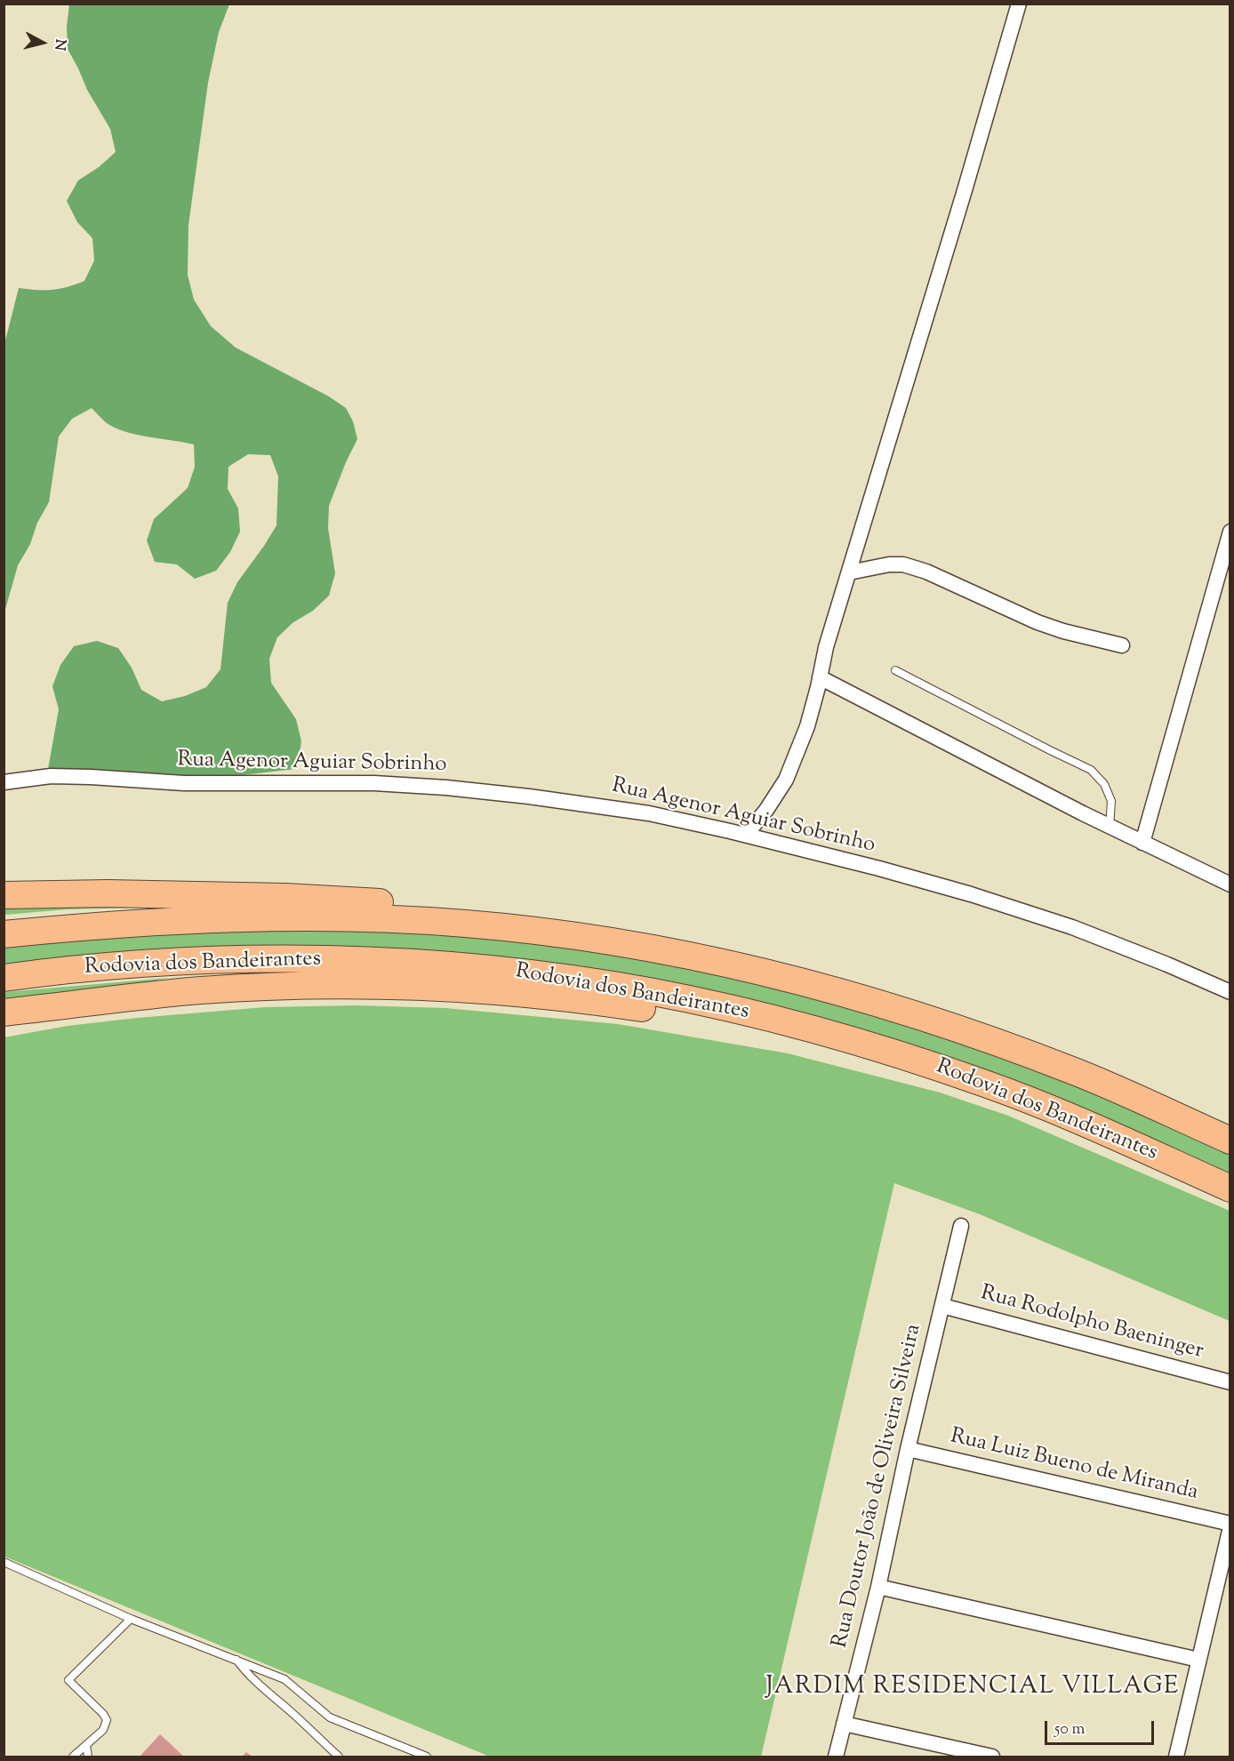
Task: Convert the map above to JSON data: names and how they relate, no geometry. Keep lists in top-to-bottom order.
{
  "streets": {
    "highway": ["Rodovia dos Bandeirantes"],
    "street": [
      "Rua Agenor Aguiar Sobrinho",
      "Rua Rodolpho Baeninger",
      "Rua Luiz Bueno de Miranda",
      "Rua Doutor João de Oliveira Silveira"
    ]
  },
  "crossings": [
    ["Rua Rodolpho Baeninger", "Rua Doutor João de Oliveira Silveira"],
    ["Rua Luiz Bueno de Miranda", "Rua Doutor João de Oliveira Silveira"]
  ],
  "districts": ["JARDIM RESIDENCIAL VILLAGE"],
  "scale_bar": "50 m",
  "north": "right"
}
